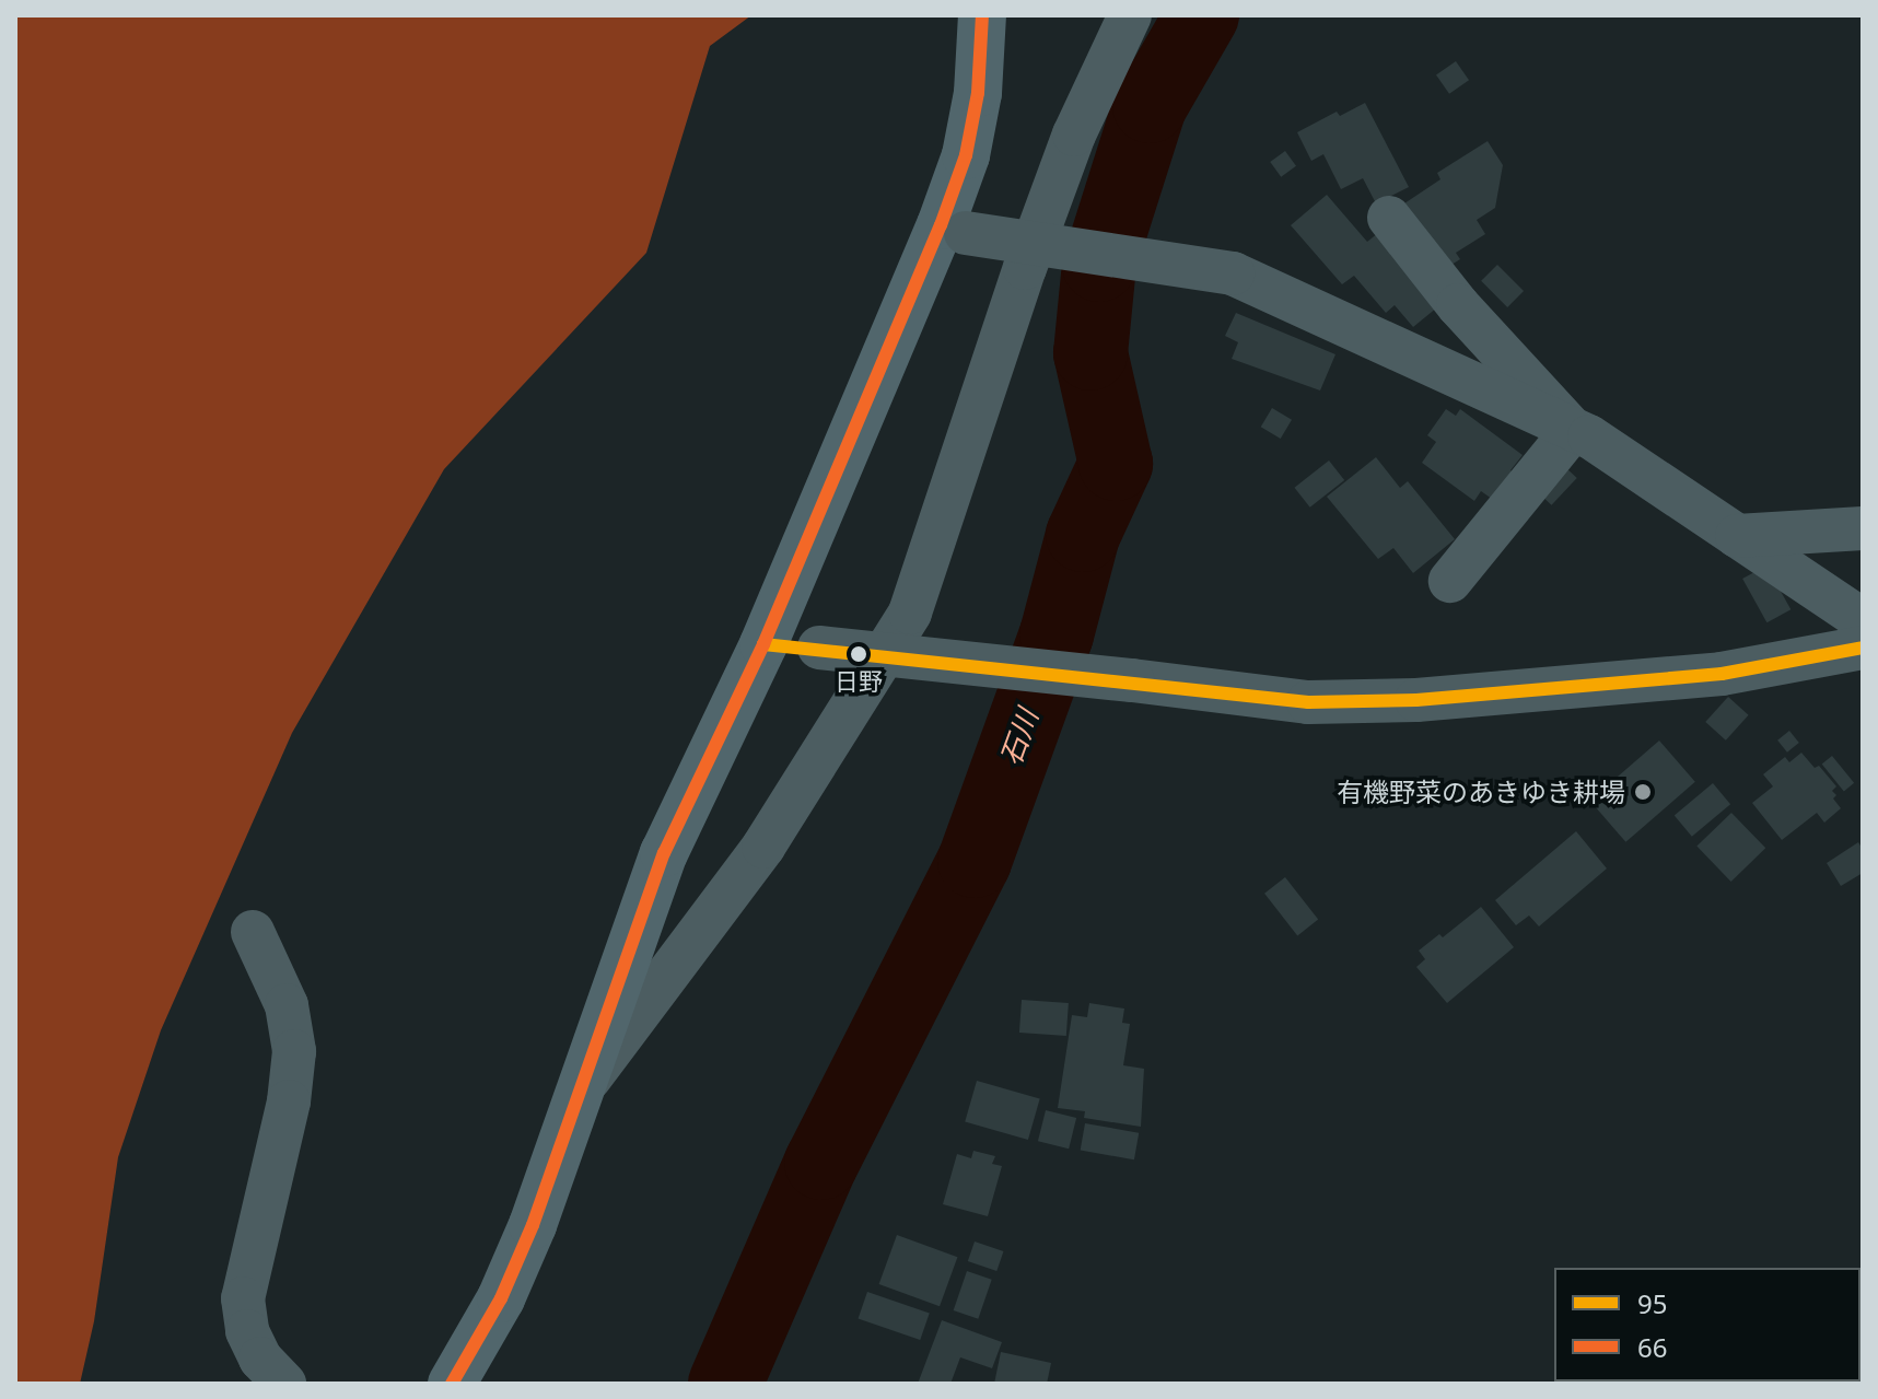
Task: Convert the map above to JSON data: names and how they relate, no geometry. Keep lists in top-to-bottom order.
{
  "water": ["石川"],
  "places": ["日野", "有機野菜のあきゆき耕場"],
  "lines": ["transit line 66", "transit line 95"],
  "legend": ["95", "66"]
}
